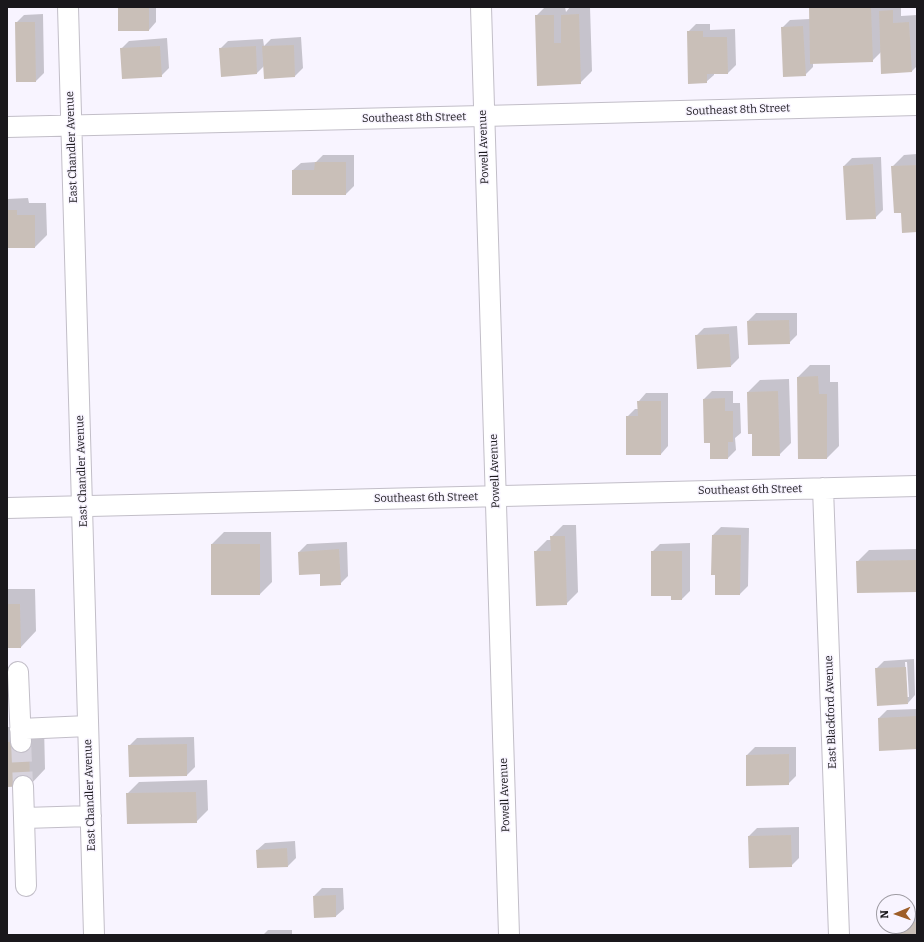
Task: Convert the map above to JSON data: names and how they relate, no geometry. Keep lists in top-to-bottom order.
{
  "streets": {
    "street": [
      "Southeast 8th Street",
      "East Chandler Avenue",
      "Powell Avenue",
      "Southeast 6th Street",
      "East Blackford Avenue"
    ]
  },
  "crossings": [
    ["Southeast 8th Street", "East Chandler Avenue"],
    ["Southeast 8th Street", "Powell Avenue"],
    ["East Chandler Avenue", "Southeast 6th Street"],
    ["Powell Avenue", "Southeast 6th Street"],
    ["Southeast 6th Street", "East Blackford Avenue"]
  ],
  "north": "left"
}
